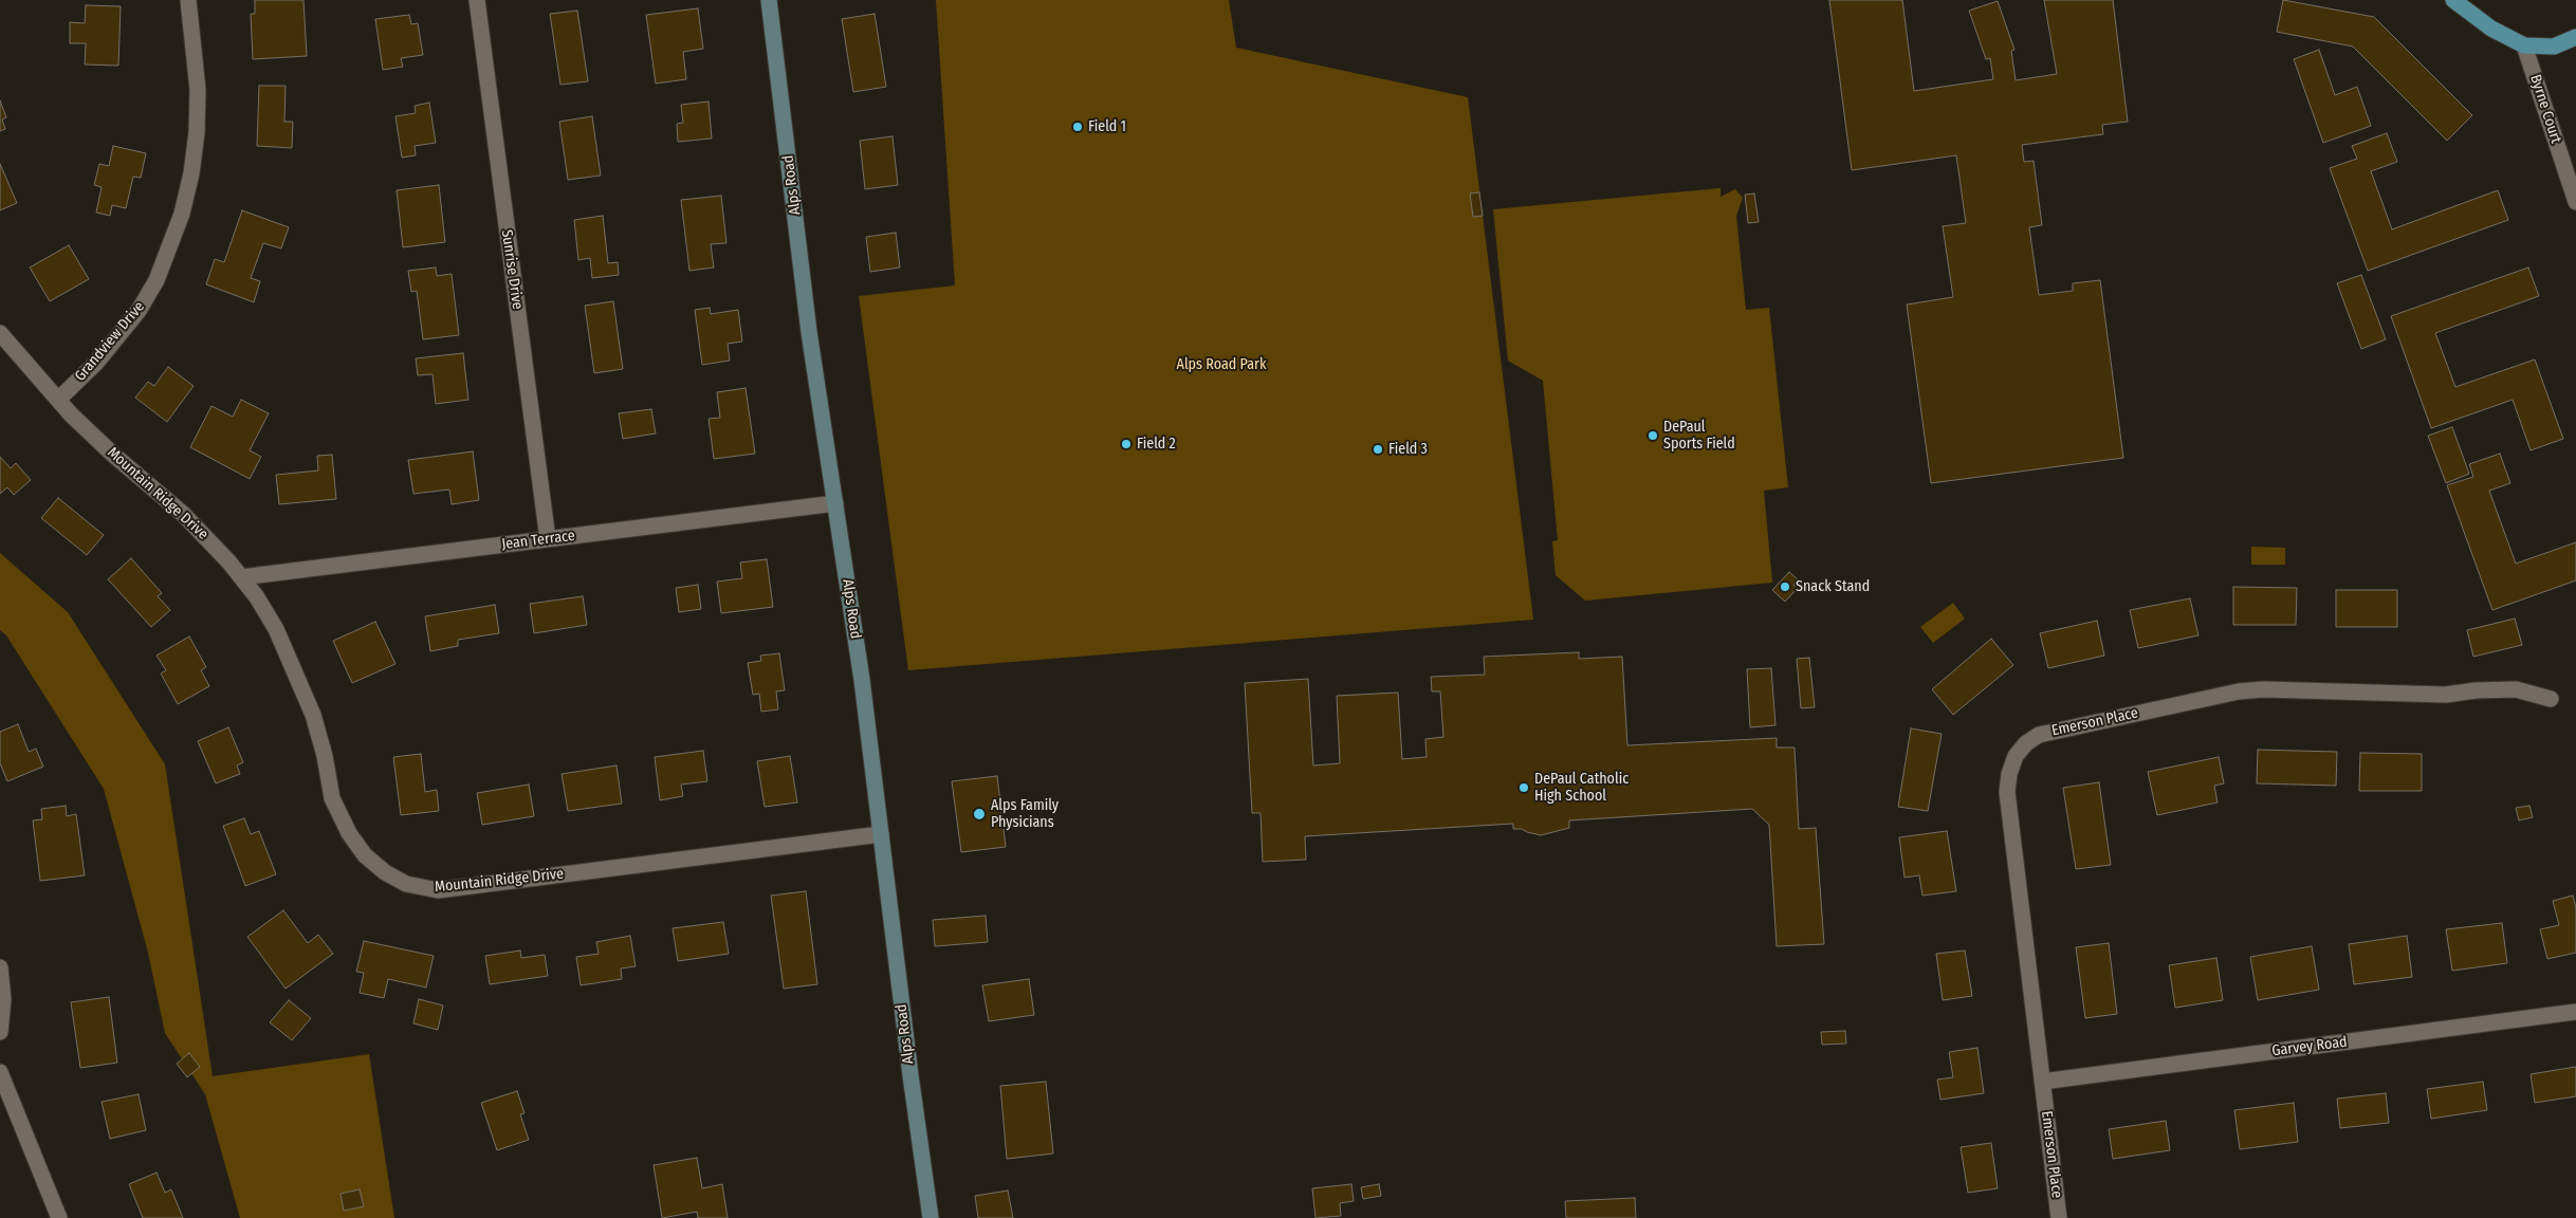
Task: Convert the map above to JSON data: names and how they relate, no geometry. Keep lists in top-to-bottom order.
{
  "streets": {
    "main road": ["Alps Road"],
    "street": [
      "Byrne Court",
      "Sunrise Drive",
      "Grandview Drive",
      "Mountain Ridge Drive",
      "Jean Terrace",
      "Emerson Place",
      "Garvey Road"
    ]
  },
  "crossings": [
    ["Alps Road", "Mountain Ridge Drive"],
    ["Alps Road", "Jean Terrace"],
    ["Sunrise Drive", "Jean Terrace"],
    ["Grandview Drive", "Mountain Ridge Drive"],
    ["Mountain Ridge Drive", "Jean Terrace"],
    ["Emerson Place", "Garvey Road"]
  ],
  "parks": ["Alps Road Park"],
  "places": [
    "Field 1",
    "DePaul Sports Field",
    "Field 2",
    "Field 3",
    "Snack Stand",
    "DePaul Catholic High School",
    "Alps Family Physicians"
  ]
}
